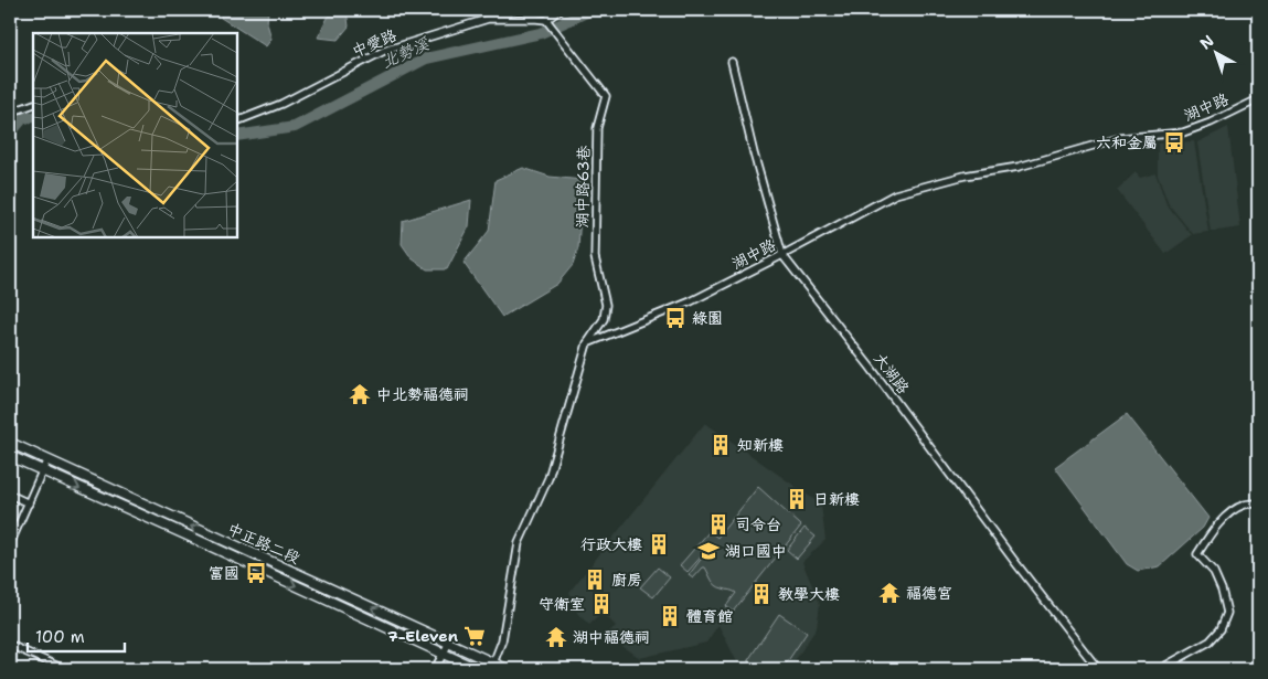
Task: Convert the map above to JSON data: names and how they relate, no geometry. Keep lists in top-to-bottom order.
{
  "streets": {
    "main road": ["中正路二段"],
    "street": [
      "中愛路",
      "湖中路",
      "湖中路63巷",
      "大湖路"
    ]
  },
  "crossings": [
    ["中愛路", "湖中路63巷"],
    ["湖中路", "湖中路63巷"],
    ["湖中路", "大湖路"]
  ],
  "water": ["北勢溪"],
  "places": {
    "bus stop": ["六和金屬", "綠園", "富國"],
    "temple": ["中北勢福德祠", "福德宫", "湖中福德祠"],
    "building": [
      "知新樓",
      "日新樓",
      "司令台",
      "行政大樓",
      "廚房",
      "教學大樓",
      "守衛室",
      "體育館"
    ],
    "school or university": ["湖口國中"],
    "supermarket": ["7-Eleven"]
  },
  "scale_bar": "100 m",
  "north": "top left"
}
